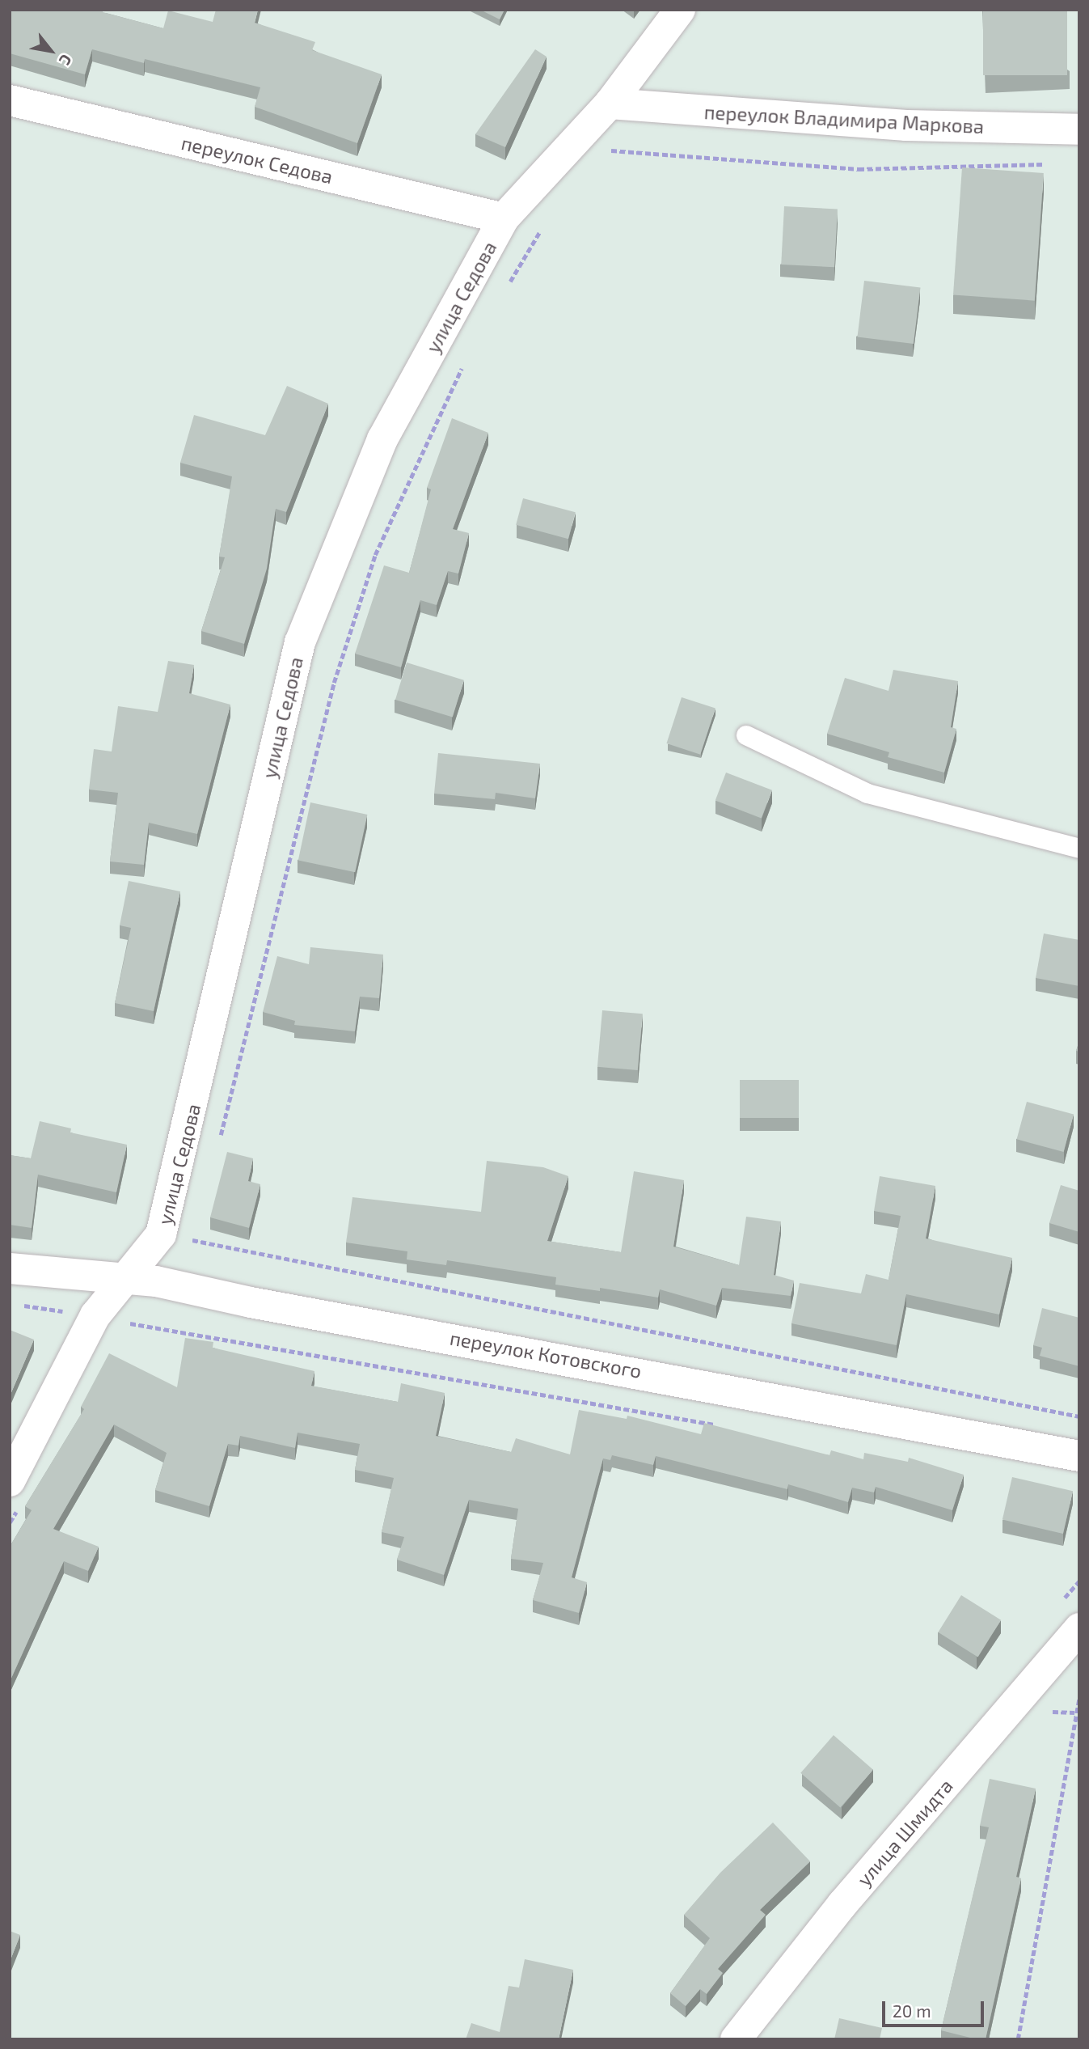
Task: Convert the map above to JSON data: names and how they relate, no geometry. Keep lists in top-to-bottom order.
{
  "streets": {
    "street": [
      "переулок Владимира Маркова",
      "переулок Седова",
      "улица Седова",
      "переулок Котовского",
      "улица Шмидта"
    ]
  },
  "crossings": [
    ["переулок Владимира Маркова", "улица Седова"],
    ["переулок Седова", "улица Седова"],
    ["улица Седова", "переулок Котовского"]
  ],
  "scale_bar": "20 m",
  "north": "bottom right"
}
